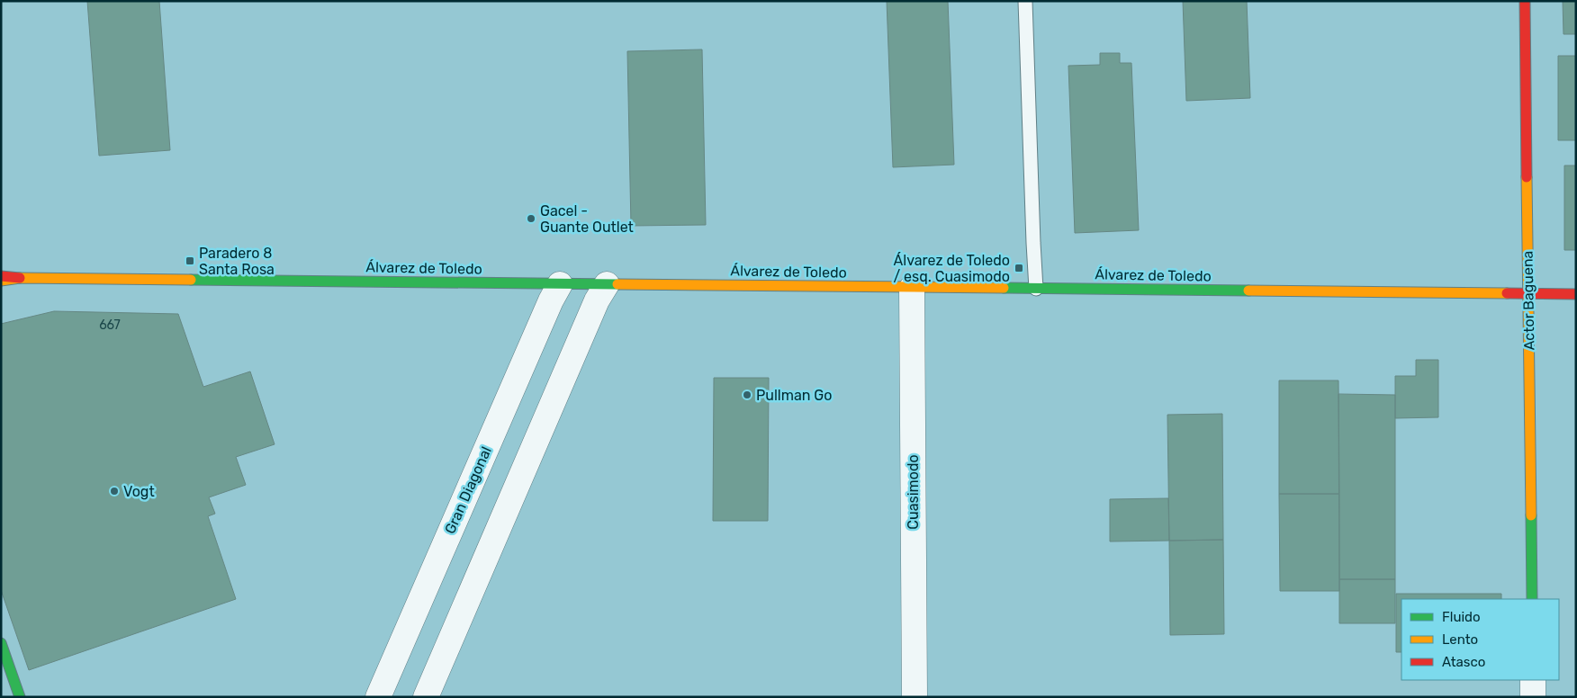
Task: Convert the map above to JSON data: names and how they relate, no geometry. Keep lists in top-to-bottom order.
{
  "streets": {
    "street": [
      "Álvarez de Toledo",
      "Actor Baguena",
      "Gran Diagonal",
      "Cuasimodo"
    ]
  },
  "crossings": [
    ["Álvarez de Toledo", "Actor Baguena"],
    ["Álvarez de Toledo", "Gran Diagonal"],
    ["Álvarez de Toledo", "Cuasimodo"]
  ],
  "places": {
    "other": ["Gacel - Guante Outlet", "Pullman Go", "Vogt"],
    "transit": ["Paradero 8 Santa Rosa", "Álvarez de Toledo / esq. Cuasimodo"]
  },
  "house_numbers": ["667"],
  "legend": ["Fluido", "Lento", "Atasco"]
}
